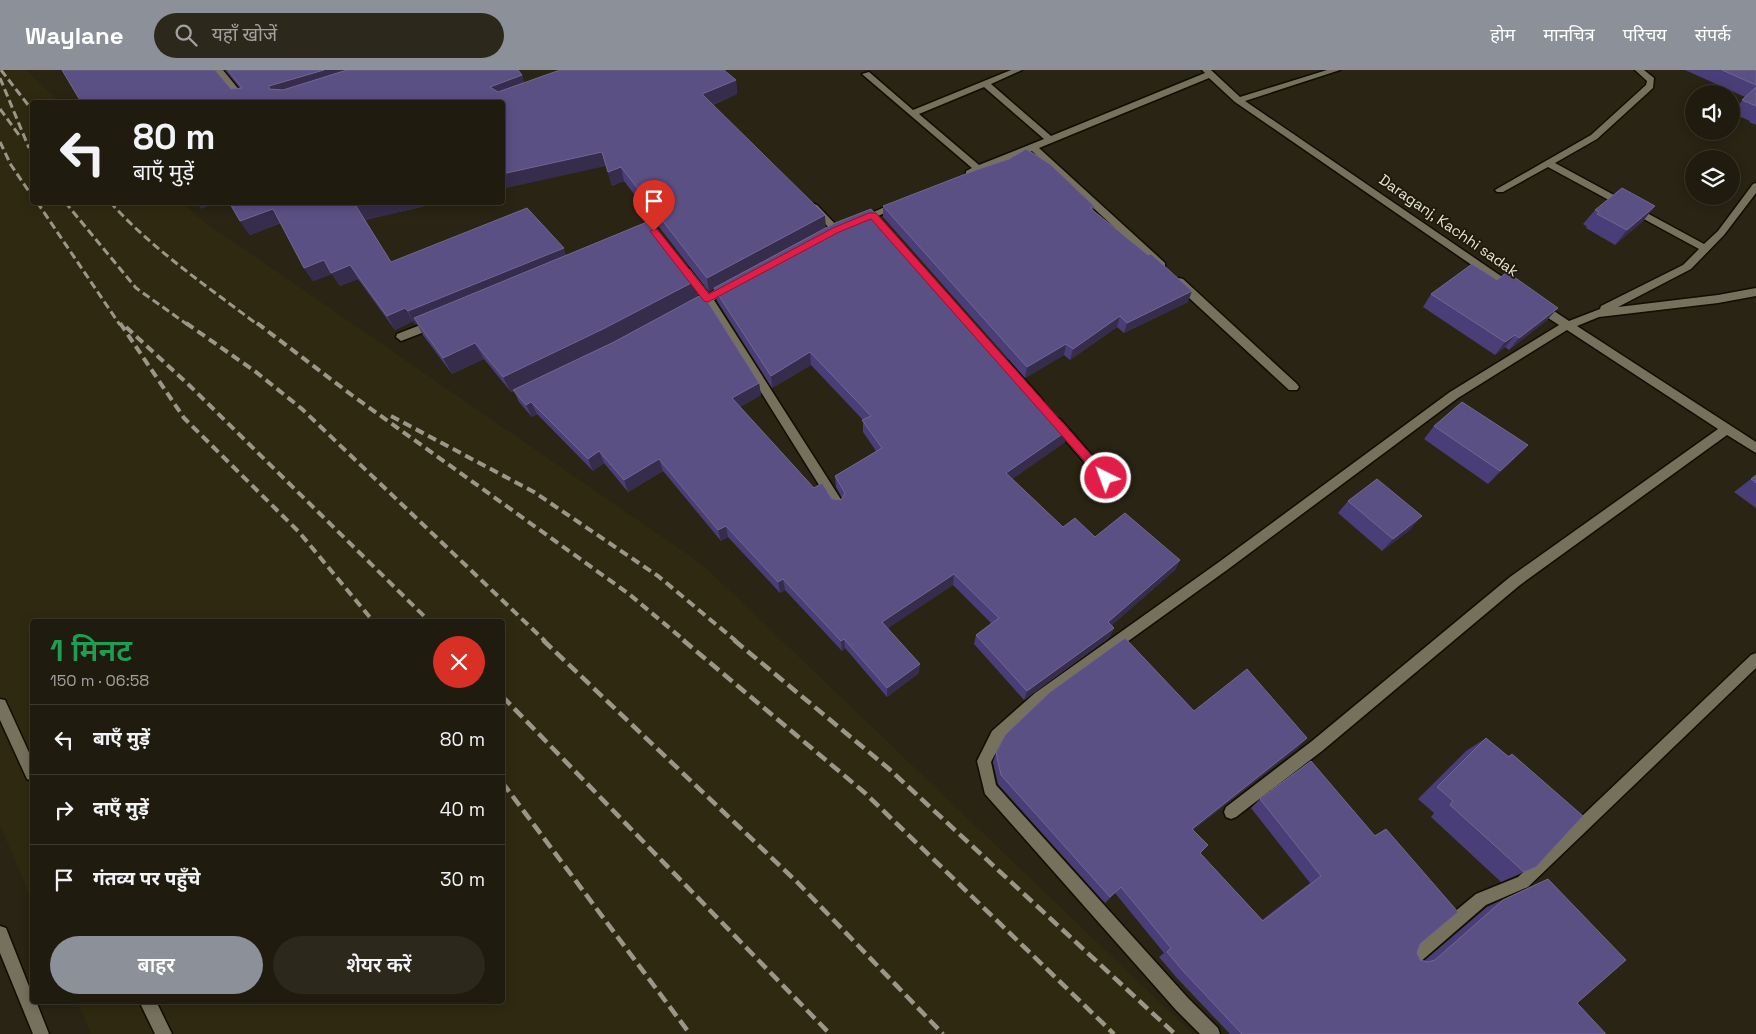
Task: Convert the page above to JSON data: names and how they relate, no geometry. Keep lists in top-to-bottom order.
{
  "streets": {
    "street": ["Daraganj, Kachhi sadak"]
  },
  "page": {
    "header": "Waylane",
    "search": "यहाँ खोजें",
    "nav": [
      "होम",
      "मानचित्र",
      "परिचय",
      "संपर्क"
    ],
    "turn": ["80 m", "बाएँ मुड़ें"],
    "heading": ["1 मिनट", "150 m · 06:58"],
    "list": [
      {
        "name": "बाएँ मुड़ें",
        "value": "80 m"
      },
      {
        "name": "दाएँ मुड़ें",
        "value": "40 m"
      },
      {
        "name": "गंतव्य पर पहुँचे",
        "value": "30 m"
      }
    ],
    "buttons": ["बाहर", "शेयर करें"]
  }
}
